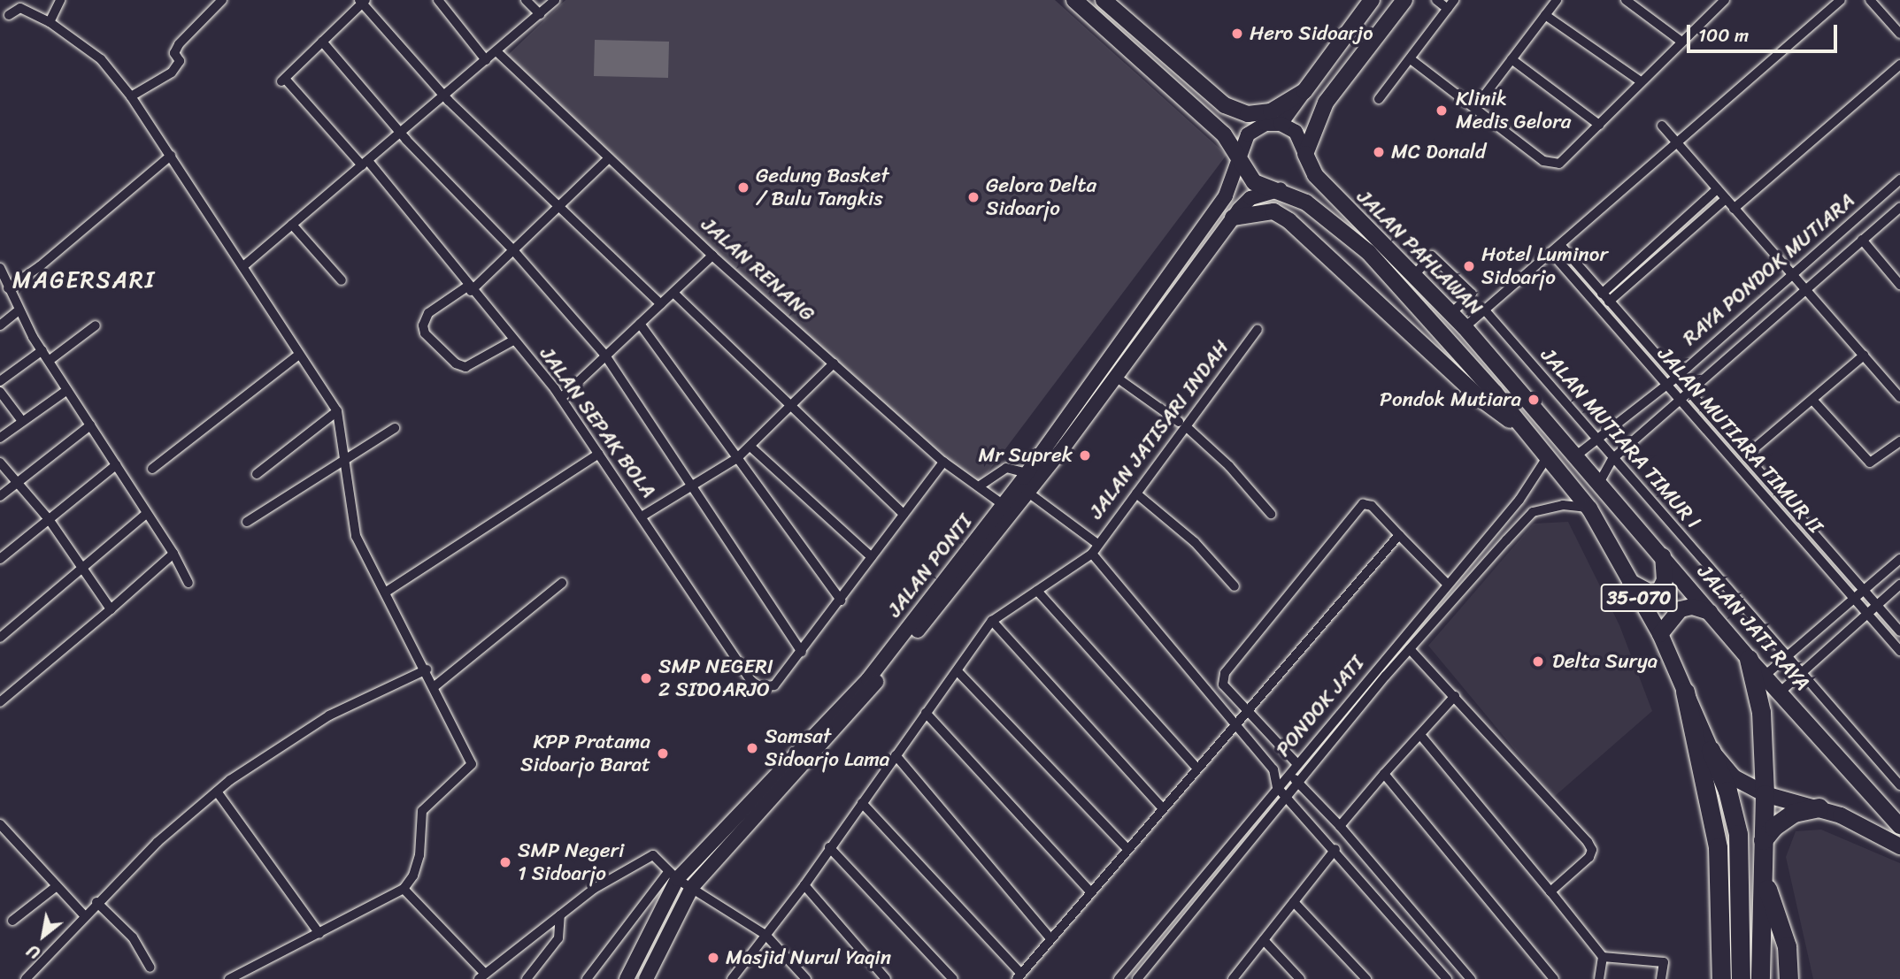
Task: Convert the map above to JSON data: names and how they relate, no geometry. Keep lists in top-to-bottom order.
{
  "streets": {
    "main road": [
      "JALAN PAHLAWAN",
      "JALAN PONTI",
      "35-070",
      "JALAN JATI RAYA"
    ],
    "street": [
      "JALAN RENANG",
      "RAYA PONDOK MUTIARA",
      "JALAN SEPAK BOLA",
      "JALAN JATISARI INDAH",
      "JALAN MUTIARA TIMUR I",
      "JALAN MUTIARA TIMUR II",
      "PONDOK JATI"
    ]
  },
  "crossings": [
    ["JALAN PAHLAWAN", "RAYA PONDOK MUTIARA"],
    ["JALAN PAHLAWAN", "JALAN PONTI"],
    ["JALAN PAHLAWAN", "35-070"],
    ["JALAN PAHLAWAN", "JALAN JATI RAYA"],
    ["JALAN PAHLAWAN", "PONDOK JATI"],
    ["JALAN RENANG", "JALAN PONTI"],
    ["RAYA PONDOK MUTIARA", "JALAN MUTIARA TIMUR I"],
    ["RAYA PONDOK MUTIARA", "JALAN MUTIARA TIMUR II"],
    ["RAYA PONDOK MUTIARA", "JALAN JATI RAYA"],
    ["35-070", "PONDOK JATI"]
  ],
  "districts": ["MAGERSARI"],
  "places": [
    "Hero Sidoarjo",
    "Klinik Medis Gelora",
    "MC Donald",
    "Gedung Basket / Bulu Tangkis",
    "Gelora Delta Sidoarjo",
    "Hotel Luminor Sidoarjo",
    "Pondok Mutiara",
    "Mr Suprek",
    "Delta Surya",
    "SMP NEGERI 2 SIDOARJO",
    "Samsat Sidoarjo Lama",
    "KPP Pratama Sidoarjo Barat",
    "SMP Negeri 1 Sidoarjo",
    "Masjid Nurul Yaqin"
  ],
  "scale_bar": "100 m",
  "north": "bottom left"
}
